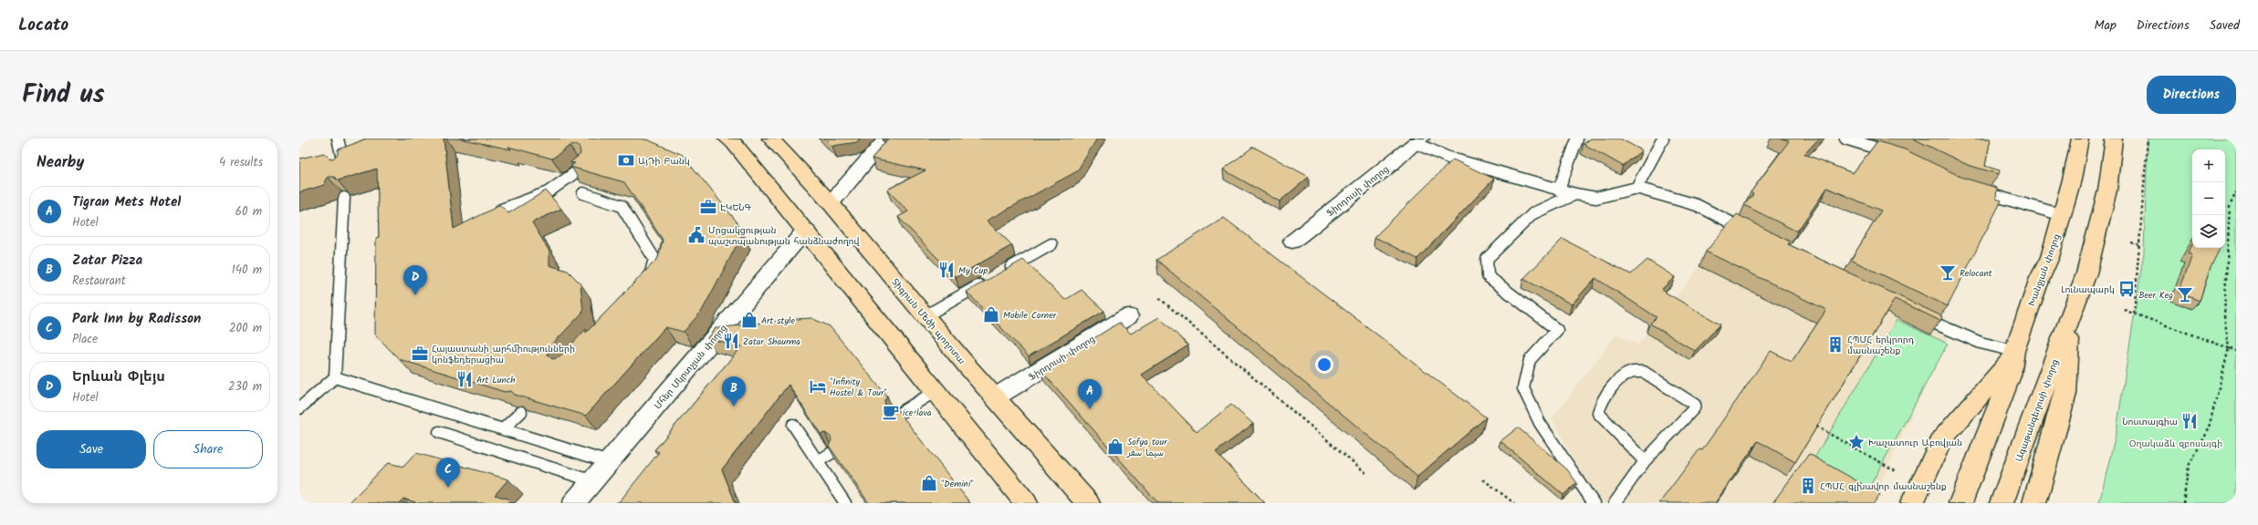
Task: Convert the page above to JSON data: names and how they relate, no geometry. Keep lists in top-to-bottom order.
{
  "streets": {
    "main road": ["Խանջյան փողոց", "Տիգրան Մեծի պողոտա", "Ագաթանգեղոսի փողոց"],
    "street": ["Ֆիրդուսի փողոց", "Մհեր Մկրտչյան փողոց"]
  },
  "crossings": [
    ["Ֆիրդուսի փողոց", "Տիգրան Մեծի պողոտա"]
  ],
  "parks": ["Օղակաձև զբոսայգի"],
  "places": {
    "bank": ["ԱյԴի Բանկ"],
    "office": ["ԷԿԵՆԳ", "Հայաստանի արհմիությունների կոնֆեդերացիա"],
    "public building": ["Մրցակցության պաշտպանության հանձնաժողով"],
    "restaurant": [
      "My Cup",
      "Zatar Shaurma",
      "Art Lunch",
      "Նոստալգիա"
    ],
    "bar": ["Relocant", "Beer Keg"],
    "bus stop": ["Լունապարկ"],
    "shop": [
      "Mobile Corner",
      "Art style",
      "Sofya tour سیما سفر",
      "\"Demini\""
    ],
    "building": ["ՀՊՄՀ երկրորդ մասնաշենք", "ՀՊՄՀ գլխավոր մասնաշենք"],
    "hotel": ["\"Infinity Hostel & Tour\""],
    "cafe": ["ice lava"],
    "place": ["Խաչատուր Աբովյան"]
  },
  "page": {
    "header": "Locato",
    "nav": ["Map", "Directions", "Saved"],
    "title": "Find us",
    "buttons": [
      "Directions",
      ["Save", "Share"]
    ],
    "heading": ["Nearby", "4 results"],
    "map_buttons": ["+", "−"],
    "list": [
      {
        "mark": "A",
        "name": "Tigran Mets Hotel",
        "note": "Hotel",
        "value": "60 m"
      },
      {
        "mark": "B",
        "name": "Zatar Pizza",
        "note": "Restaurant",
        "value": "140 m"
      },
      {
        "mark": "C",
        "name": "Park Inn by Radisson",
        "note": "Place",
        "value": "200 m"
      },
      {
        "mark": "D",
        "name": "Երևան Փլեյս",
        "note": "Hotel",
        "value": "230 m"
      }
    ],
    "pins": [
      "D",
      "B",
      "A",
      "C"
    ]
  }
}
